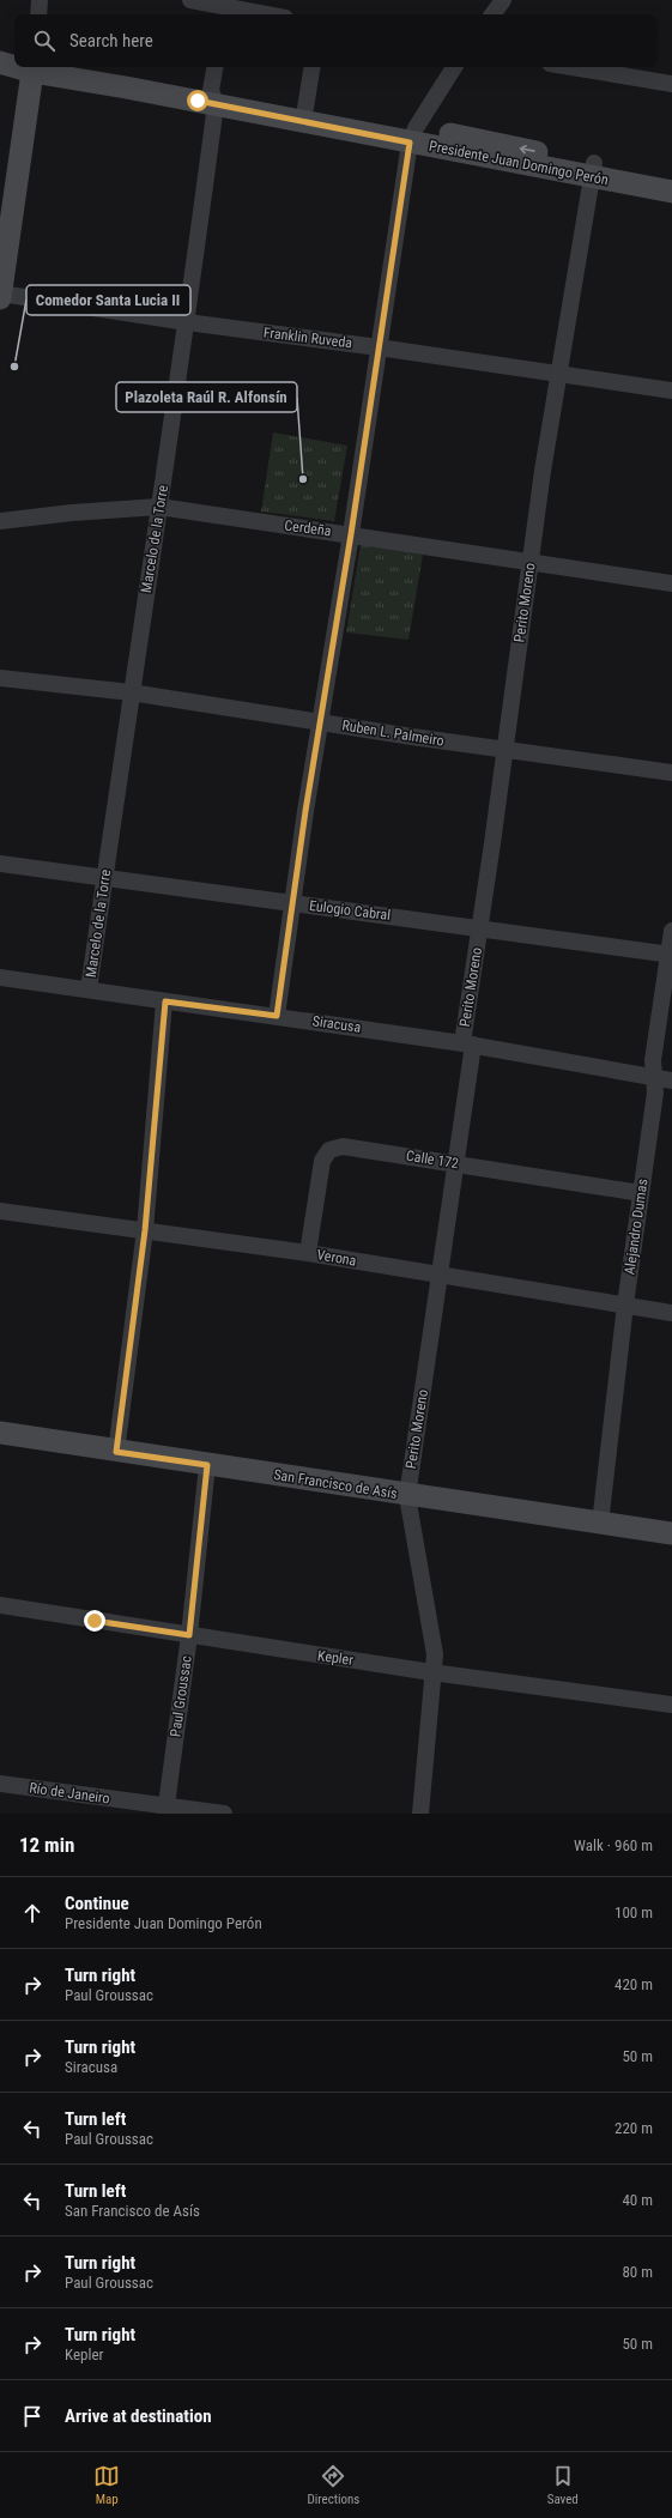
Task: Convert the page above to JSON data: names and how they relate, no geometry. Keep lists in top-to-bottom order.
{
  "streets": {
    "main road": ["Presidente Juan Domingo Perón", "San Francisco de Asís"],
    "street": [
      "Franklin Ruveda",
      "Cerdeña",
      "Marcelo de la Torre",
      "Perito Moreno",
      "Ruben L. Palmeiro",
      "Eulogio Cabral",
      "Siracusa",
      "Calle 172",
      "Alejandro Dumas",
      "Verona",
      "Kepler",
      "Paul Groussac",
      "Río de Janeiro"
    ]
  },
  "crossings": [
    ["Presidente Juan Domingo Perón", "Marcelo de la Torre"],
    ["Presidente Juan Domingo Perón", "Perito Moreno"],
    ["Franklin Ruveda", "Marcelo de la Torre"],
    ["Franklin Ruveda", "Perito Moreno"],
    ["Cerdeña", "Marcelo de la Torre"],
    ["Cerdeña", "Perito Moreno"],
    ["Marcelo de la Torre", "Ruben L. Palmeiro"],
    ["Marcelo de la Torre", "Eulogio Cabral"],
    ["Marcelo de la Torre", "Siracusa"],
    ["Perito Moreno", "Ruben L. Palmeiro"],
    ["Perito Moreno", "Eulogio Cabral"],
    ["Perito Moreno", "Siracusa"],
    ["Perito Moreno", "Calle 172"],
    ["Perito Moreno", "Verona"],
    ["Perito Moreno", "San Francisco de Asís"],
    ["Perito Moreno", "Kepler"],
    ["Eulogio Cabral", "Alejandro Dumas"],
    ["Siracusa", "Alejandro Dumas"],
    ["Calle 172", "Alejandro Dumas"],
    ["Calle 172", "Verona"],
    ["Alejandro Dumas", "Verona"],
    ["Alejandro Dumas", "San Francisco de Asís"],
    ["San Francisco de Asís", "Paul Groussac"],
    ["Kepler", "Paul Groussac"],
    ["Paul Groussac", "Río de Janeiro"]
  ],
  "places": ["Comedor Santa Lucia II", "Plazoleta Raúl R. Alfonsín"],
  "page": {
    "search": "Search here",
    "heading": ["12 min", "Walk · 960 m"],
    "list": [
      ["Continue", "Presidente Juan Domingo Perón", "100 m"],
      ["Turn right", "Paul Groussac", "420 m"],
      ["Turn right", "Siracusa", "50 m"],
      ["Turn left", "Paul Groussac", "220 m"],
      ["Turn left", "San Francisco de Asís", "40 m"],
      ["Turn right", "Paul Groussac", "80 m"],
      ["Turn right", "Kepler", "50 m"],
      "Arrive at destination"
    ],
    "nav": ["Map", "Directions", "Saved"]
  }
}
